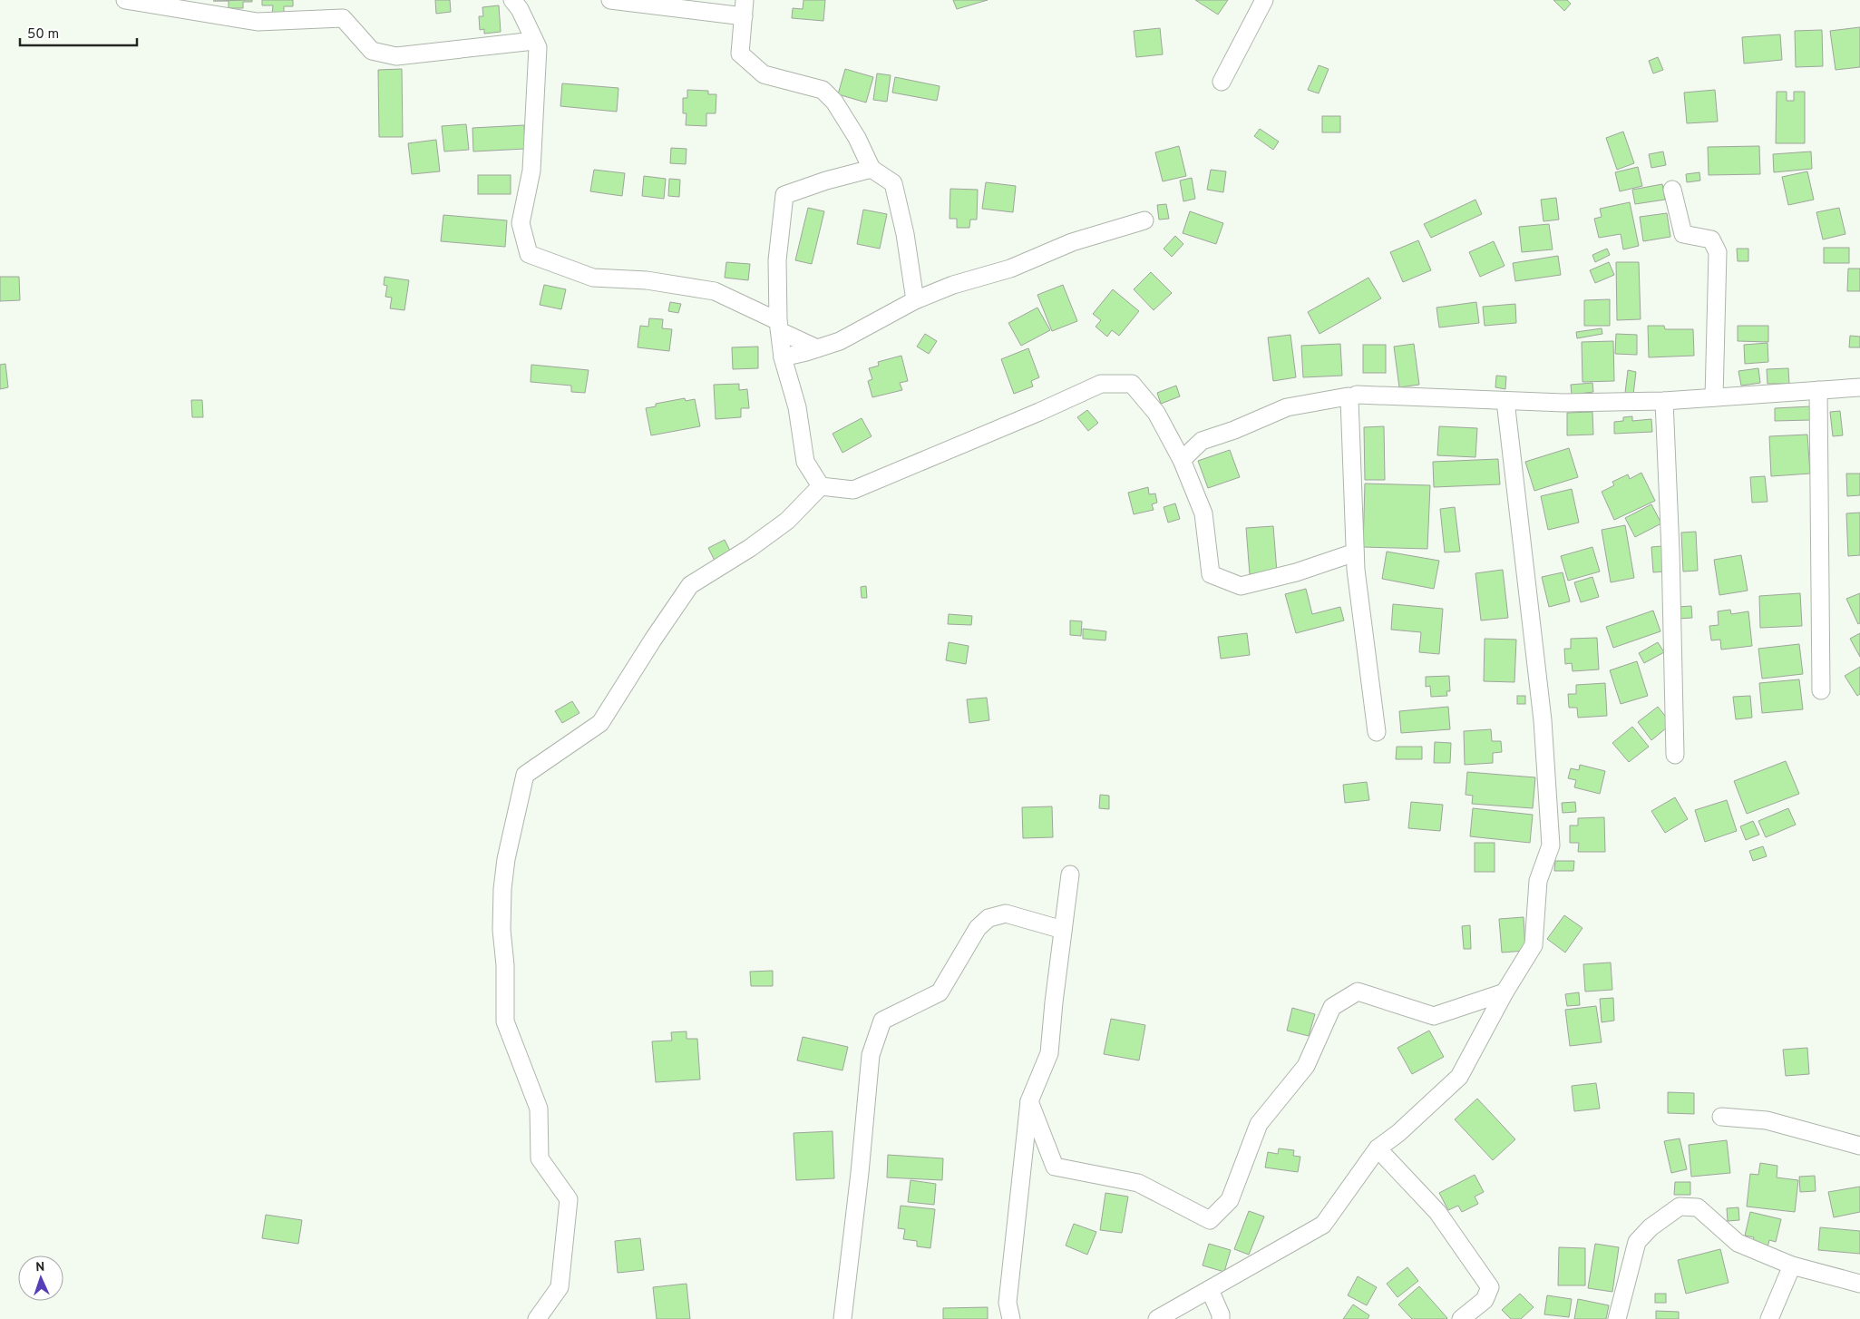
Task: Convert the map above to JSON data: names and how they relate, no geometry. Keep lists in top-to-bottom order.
{
  "scale_bar": "50 m",
  "north": "top"
}
